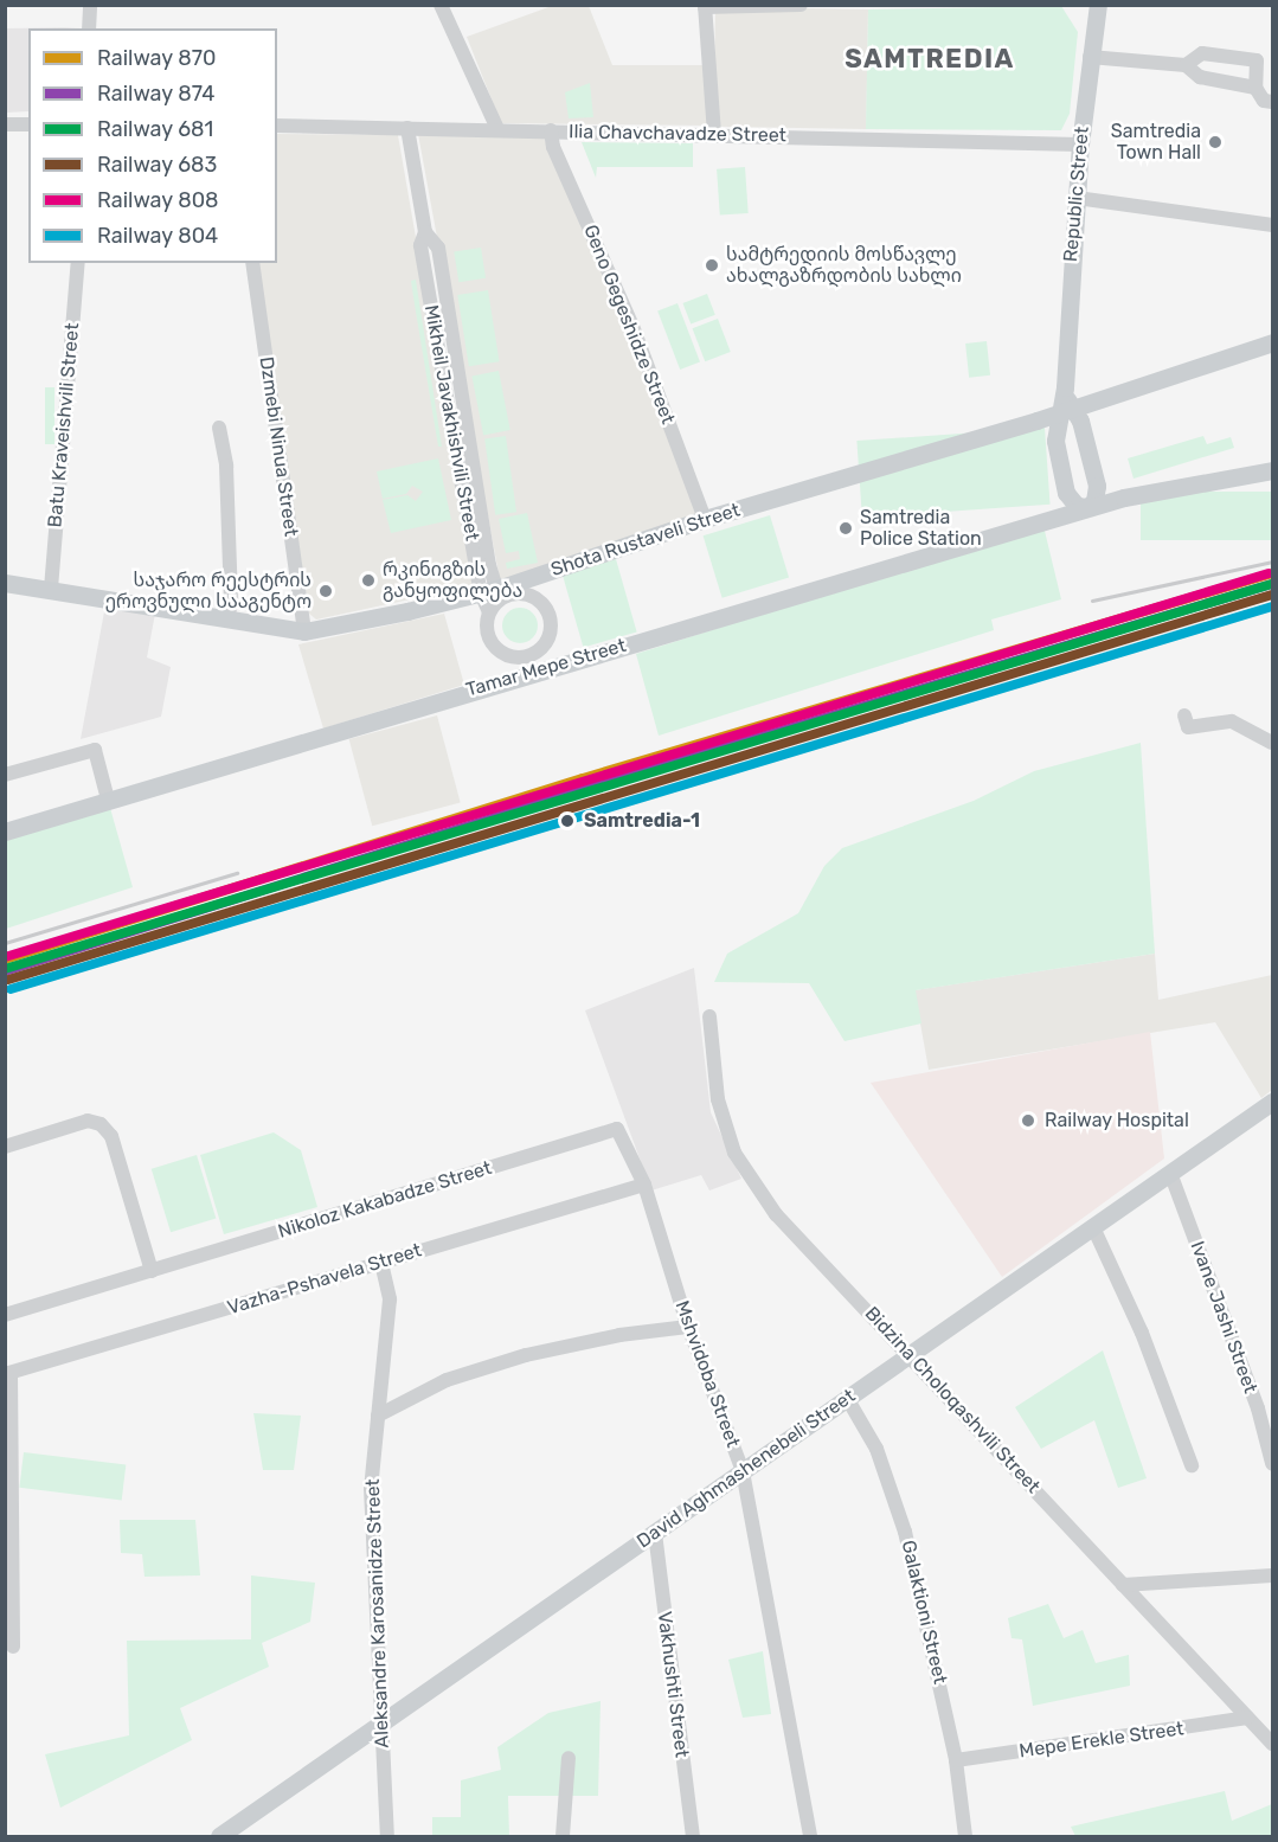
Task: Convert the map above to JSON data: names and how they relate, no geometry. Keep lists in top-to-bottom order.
{
  "streets": {
    "main road": [
      "Republic Street",
      "Shota Rustaveli Street",
      "Tamar Mepe Street",
      "David Aghmashenebeli Street"
    ],
    "street": [
      "Ilia Chavchavadze Street",
      "Geno Gegeshidze Street",
      "Mikheil Javakhishvili Street",
      "Batu Kraveishvili Street",
      "Dzmebi Ninua Street",
      "Nikoloz Kakabadze Street",
      "Vazha-Pshavela Street",
      "Ivane Jashi Street",
      "Mshvidoba Street",
      "Bidzina Choloqashvili Street",
      "Galaktioni Street",
      "Aleksandre Karosanidze Street",
      "Vakhushti Street",
      "Mepe Erekle Street"
    ]
  },
  "crossings": [
    ["Ilia Chavchavadze Street", "Republic Street"],
    ["Ilia Chavchavadze Street", "Geno Gegeshidze Street"],
    ["Ilia Chavchavadze Street", "Mikheil Javakhishvili Street"],
    ["Republic Street", "Shota Rustaveli Street"],
    ["Republic Street", "Tamar Mepe Street"],
    ["Geno Gegeshidze Street", "Shota Rustaveli Street"],
    ["Mikheil Javakhishvili Street", "Shota Rustaveli Street"],
    ["Batu Kraveishvili Street", "Shota Rustaveli Street"],
    ["Dzmebi Ninua Street", "Shota Rustaveli Street"],
    ["Nikoloz Kakabadze Street", "Mshvidoba Street"],
    ["Vazha-Pshavela Street", "Mshvidoba Street"],
    ["Vazha-Pshavela Street", "Aleksandre Karosanidze Street"],
    ["Ivane Jashi Street", "David Aghmashenebeli Street"],
    ["Mshvidoba Street", "David Aghmashenebeli Street"],
    ["Bidzina Choloqashvili Street", "David Aghmashenebeli Street"],
    ["Bidzina Choloqashvili Street", "Mepe Erekle Street"],
    ["David Aghmashenebeli Street", "Galaktioni Street"],
    ["David Aghmashenebeli Street", "Aleksandre Karosanidze Street"],
    ["David Aghmashenebeli Street", "Vakhushti Street"],
    ["Galaktioni Street", "Mepe Erekle Street"]
  ],
  "districts": ["SAMTREDIA"],
  "places": [
    "Samtredia Town Hall",
    "სამტრედიის მოსწავლე ახალგაზრდობის სახლი",
    "Samtredia Police Station",
    "რკინიგზის განყოფილება",
    "საჯარო რეესტრის ეროვნული სააგენტო",
    "Samtredia-1",
    "Railway Hospital"
  ],
  "lines": [
    "rail line 870",
    "rail line 808",
    "rail line 874",
    "rail line 681",
    "rail line 683",
    "rail line 804"
  ],
  "legend": [
    "Railway 870",
    "Railway 874",
    "Railway 681",
    "Railway 683",
    "Railway 808",
    "Railway 804"
  ]
}
